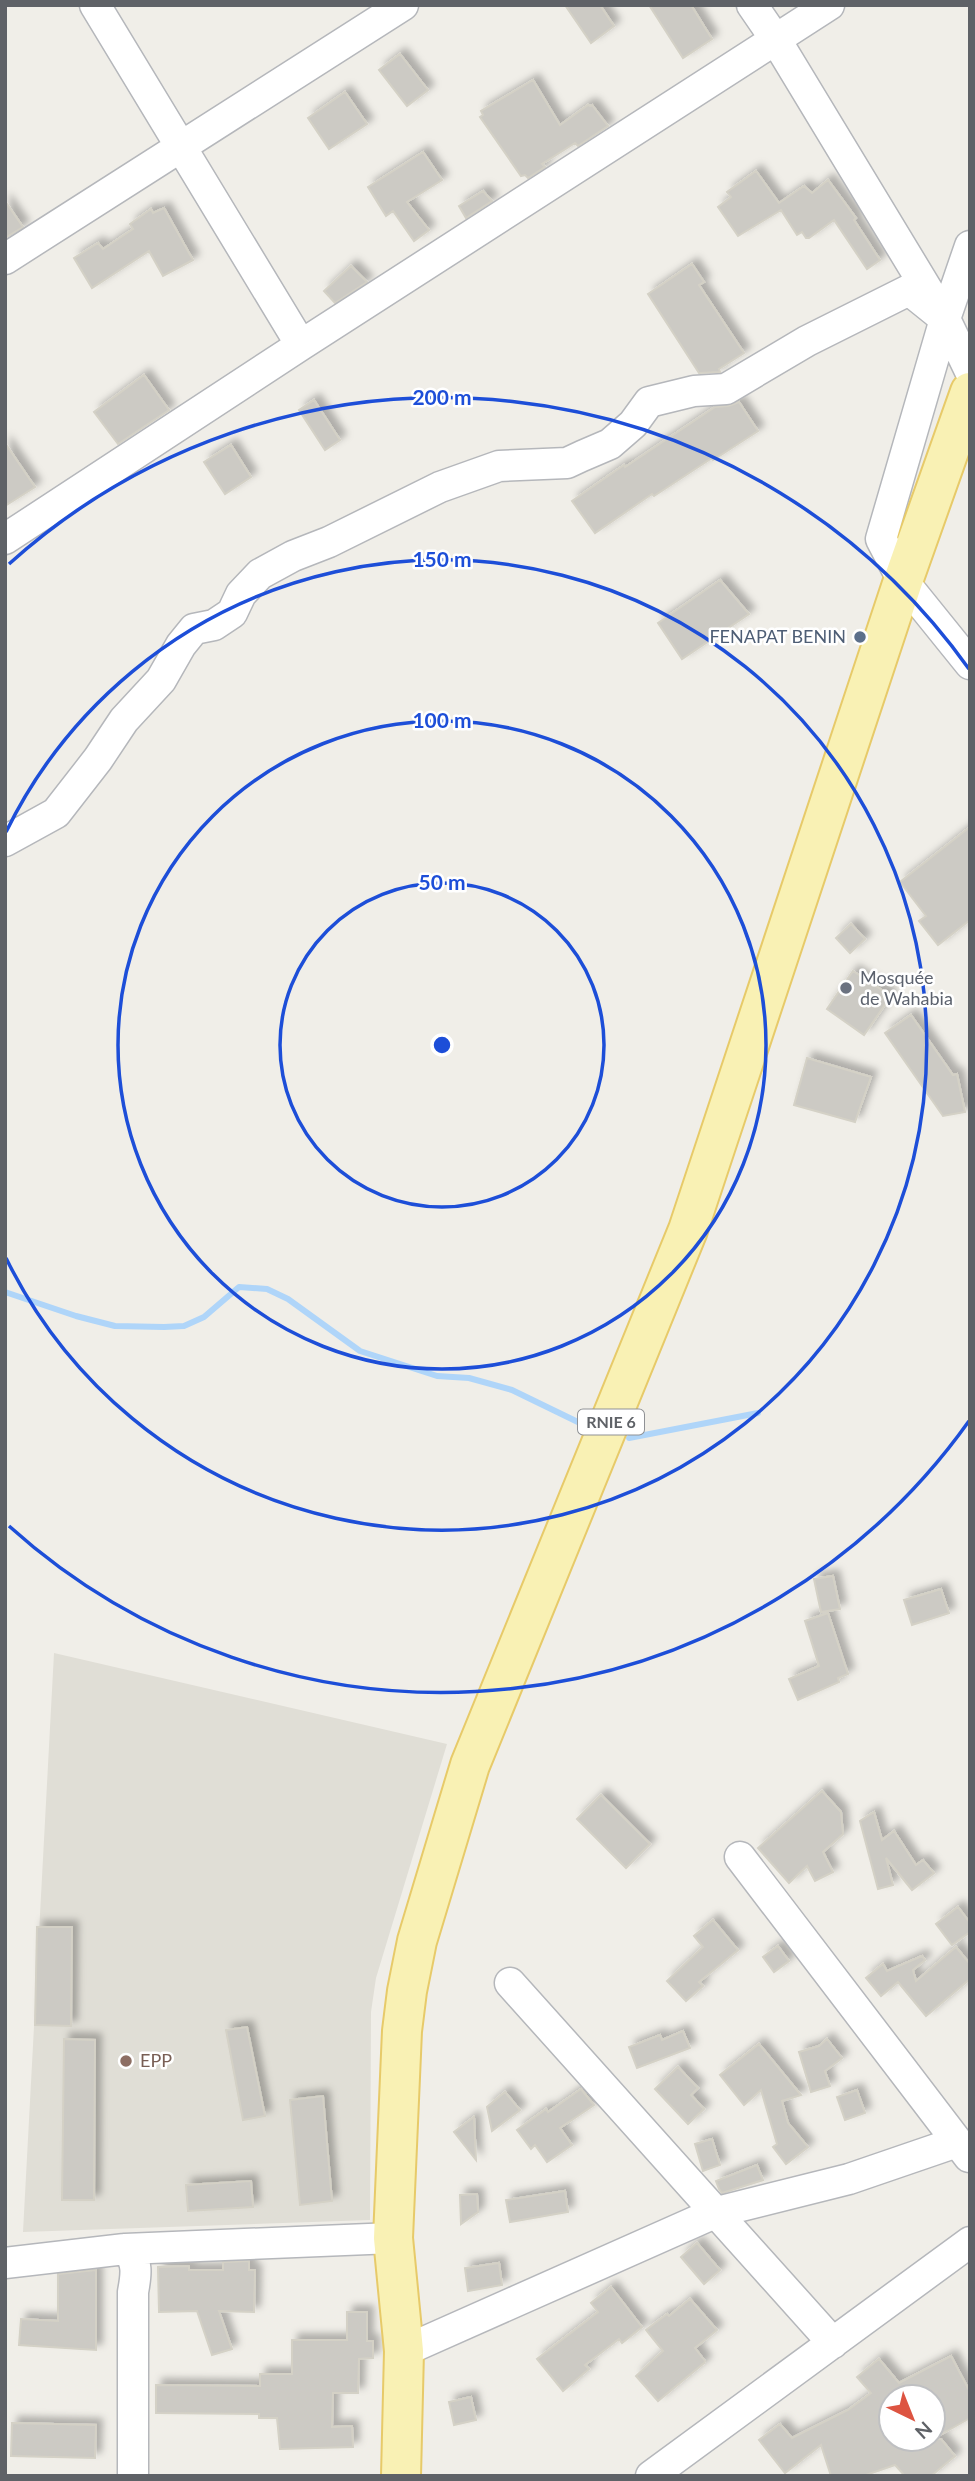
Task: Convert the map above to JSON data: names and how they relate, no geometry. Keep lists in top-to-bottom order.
{
  "streets": {
    "main road": ["RNIE 6"]
  },
  "places": ["FENAPAT BENIN", "Mosquée de Wahabia", "EPP"],
  "north": "bottom right",
  "rings": [
    "200 m",
    "150 m",
    "100 m",
    "50 m"
  ]
}
